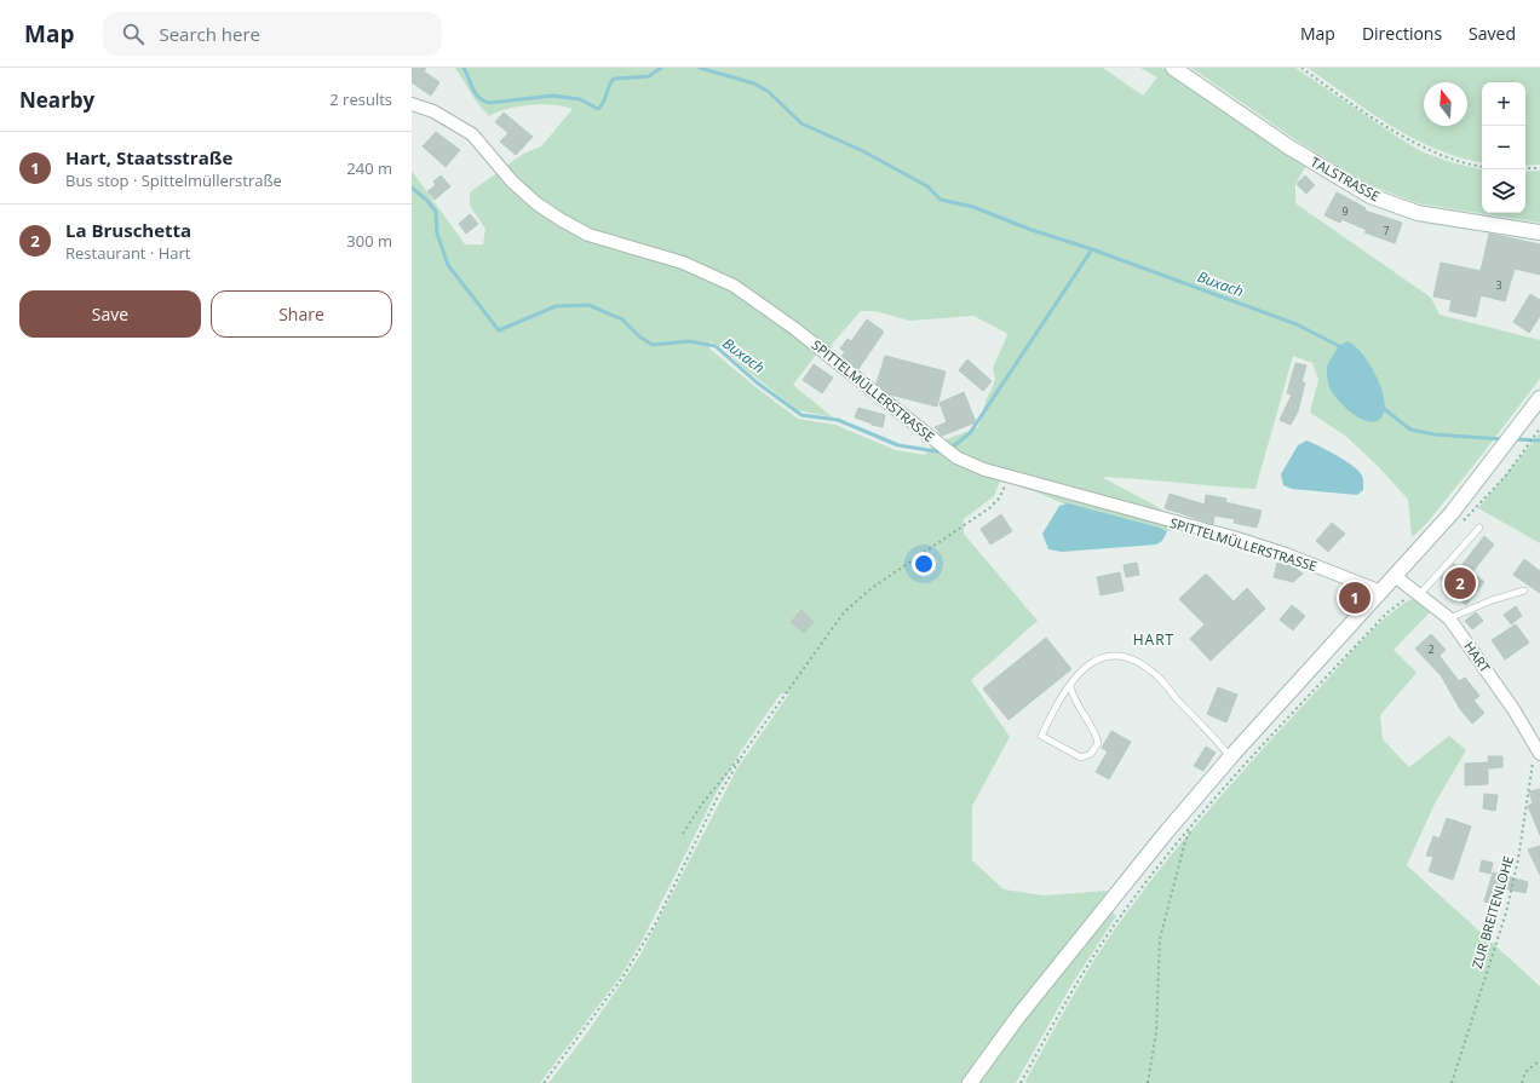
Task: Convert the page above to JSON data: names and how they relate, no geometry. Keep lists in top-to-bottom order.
{
  "streets": {
    "main road": ["TALSTRASSE"],
    "street": ["SPITTELMÜLLERSTRASSE", "HART"],
    "path": ["ZUR BREITENLOHE"]
  },
  "crossings": [
    ["HART", "ZUR BREITENLOHE"]
  ],
  "districts": ["HART"],
  "water": ["Buxach"],
  "house_numbers": [
    "9",
    "7",
    "3",
    "2"
  ],
  "north": "top",
  "page": {
    "header": "Map",
    "search": "Search here",
    "nav": ["Map", "Directions", "Saved"],
    "heading": ["Nearby", "2 results"],
    "map_buttons": ["+", "−"],
    "list": [
      {
        "mark": "1",
        "name": "Hart, Staatsstraße",
        "note": "Bus stop · Spittelmüllerstraße",
        "value": "240 m"
      },
      {
        "mark": "2",
        "name": "La Bruschetta",
        "note": "Restaurant · Hart",
        "value": "300 m"
      }
    ],
    "buttons": ["Save", "Share"],
    "pins": ["2", "1"]
  }
}
